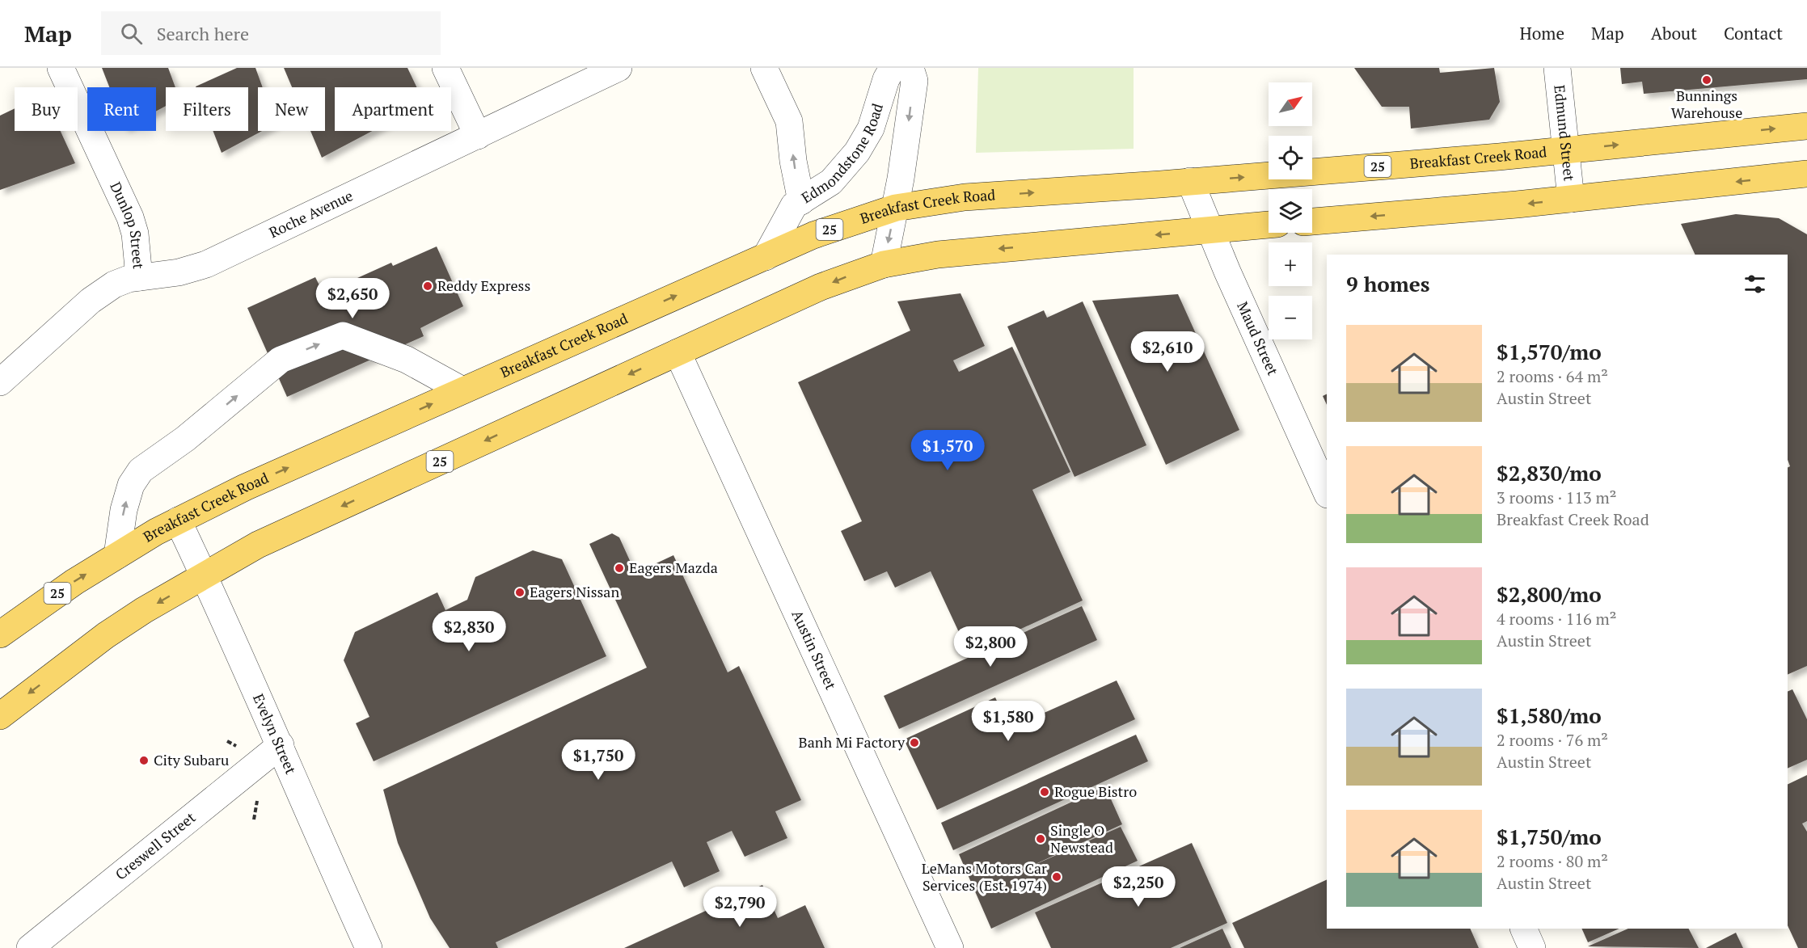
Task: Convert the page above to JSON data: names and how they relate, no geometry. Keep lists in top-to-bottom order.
{
  "streets": {
    "main road": ["Breakfast Creek Road", "25"],
    "street": [
      "Edmund Street",
      "Edmondstone Road",
      "Roche Avenue",
      "Dunlop Street",
      "Maud Street",
      "Austin Street",
      "Evelyn Street",
      "Creswell Street"
    ]
  },
  "crossings": [
    ["Edmund Street", "Breakfast Creek Road"],
    ["Edmondstone Road", "Breakfast Creek Road"],
    ["Breakfast Creek Road", "Maud Street"],
    ["Breakfast Creek Road", "Evelyn Street"],
    ["25", "Maud Street"],
    ["25", "Austin Street"],
    ["25", "Evelyn Street"],
    ["Roche Avenue", "Dunlop Street"],
    ["Evelyn Street", "Creswell Street"]
  ],
  "places": [
    "Bunnings Warehouse",
    "Reddy Express",
    "Eagers Mazda",
    "Eagers Nissan",
    "Banh Mi Factory",
    "City Subaru",
    "Rogue Bistro",
    "Single O Newstead",
    "LeMans Motors Car Services (Est. 1974)"
  ],
  "north": "top right",
  "page": {
    "header": "Map",
    "search": "Search here",
    "nav": [
      "Home",
      "Map",
      "About",
      "Contact"
    ],
    "map_buttons": ["+", "−"],
    "chip": [
      "Buy",
      "Rent",
      "Filters",
      "New",
      "Apartment"
    ],
    "heading": "9 homes",
    "price": [
      "$2,650",
      "$2,610",
      "$1,570",
      "$2,830",
      "$2,800",
      "$1,580",
      "$1,750",
      "$2,250",
      "$2,790"
    ],
    "list": [
      {
        "name": "$1,570/mo",
        "note": "2 rooms · 64 m² · Austin Street"
      },
      {
        "name": "$2,830/mo",
        "note": "3 rooms · 113 m² · Breakfast Creek Road"
      },
      {
        "name": "$2,800/mo",
        "note": "4 rooms · 116 m² · Austin Street"
      },
      {
        "name": "$1,580/mo",
        "note": "2 rooms · 76 m² · Austin Street"
      },
      {
        "name": "$1,750/mo",
        "note": "2 rooms · 80 m² · Austin Street"
      }
    ]
  }
}
